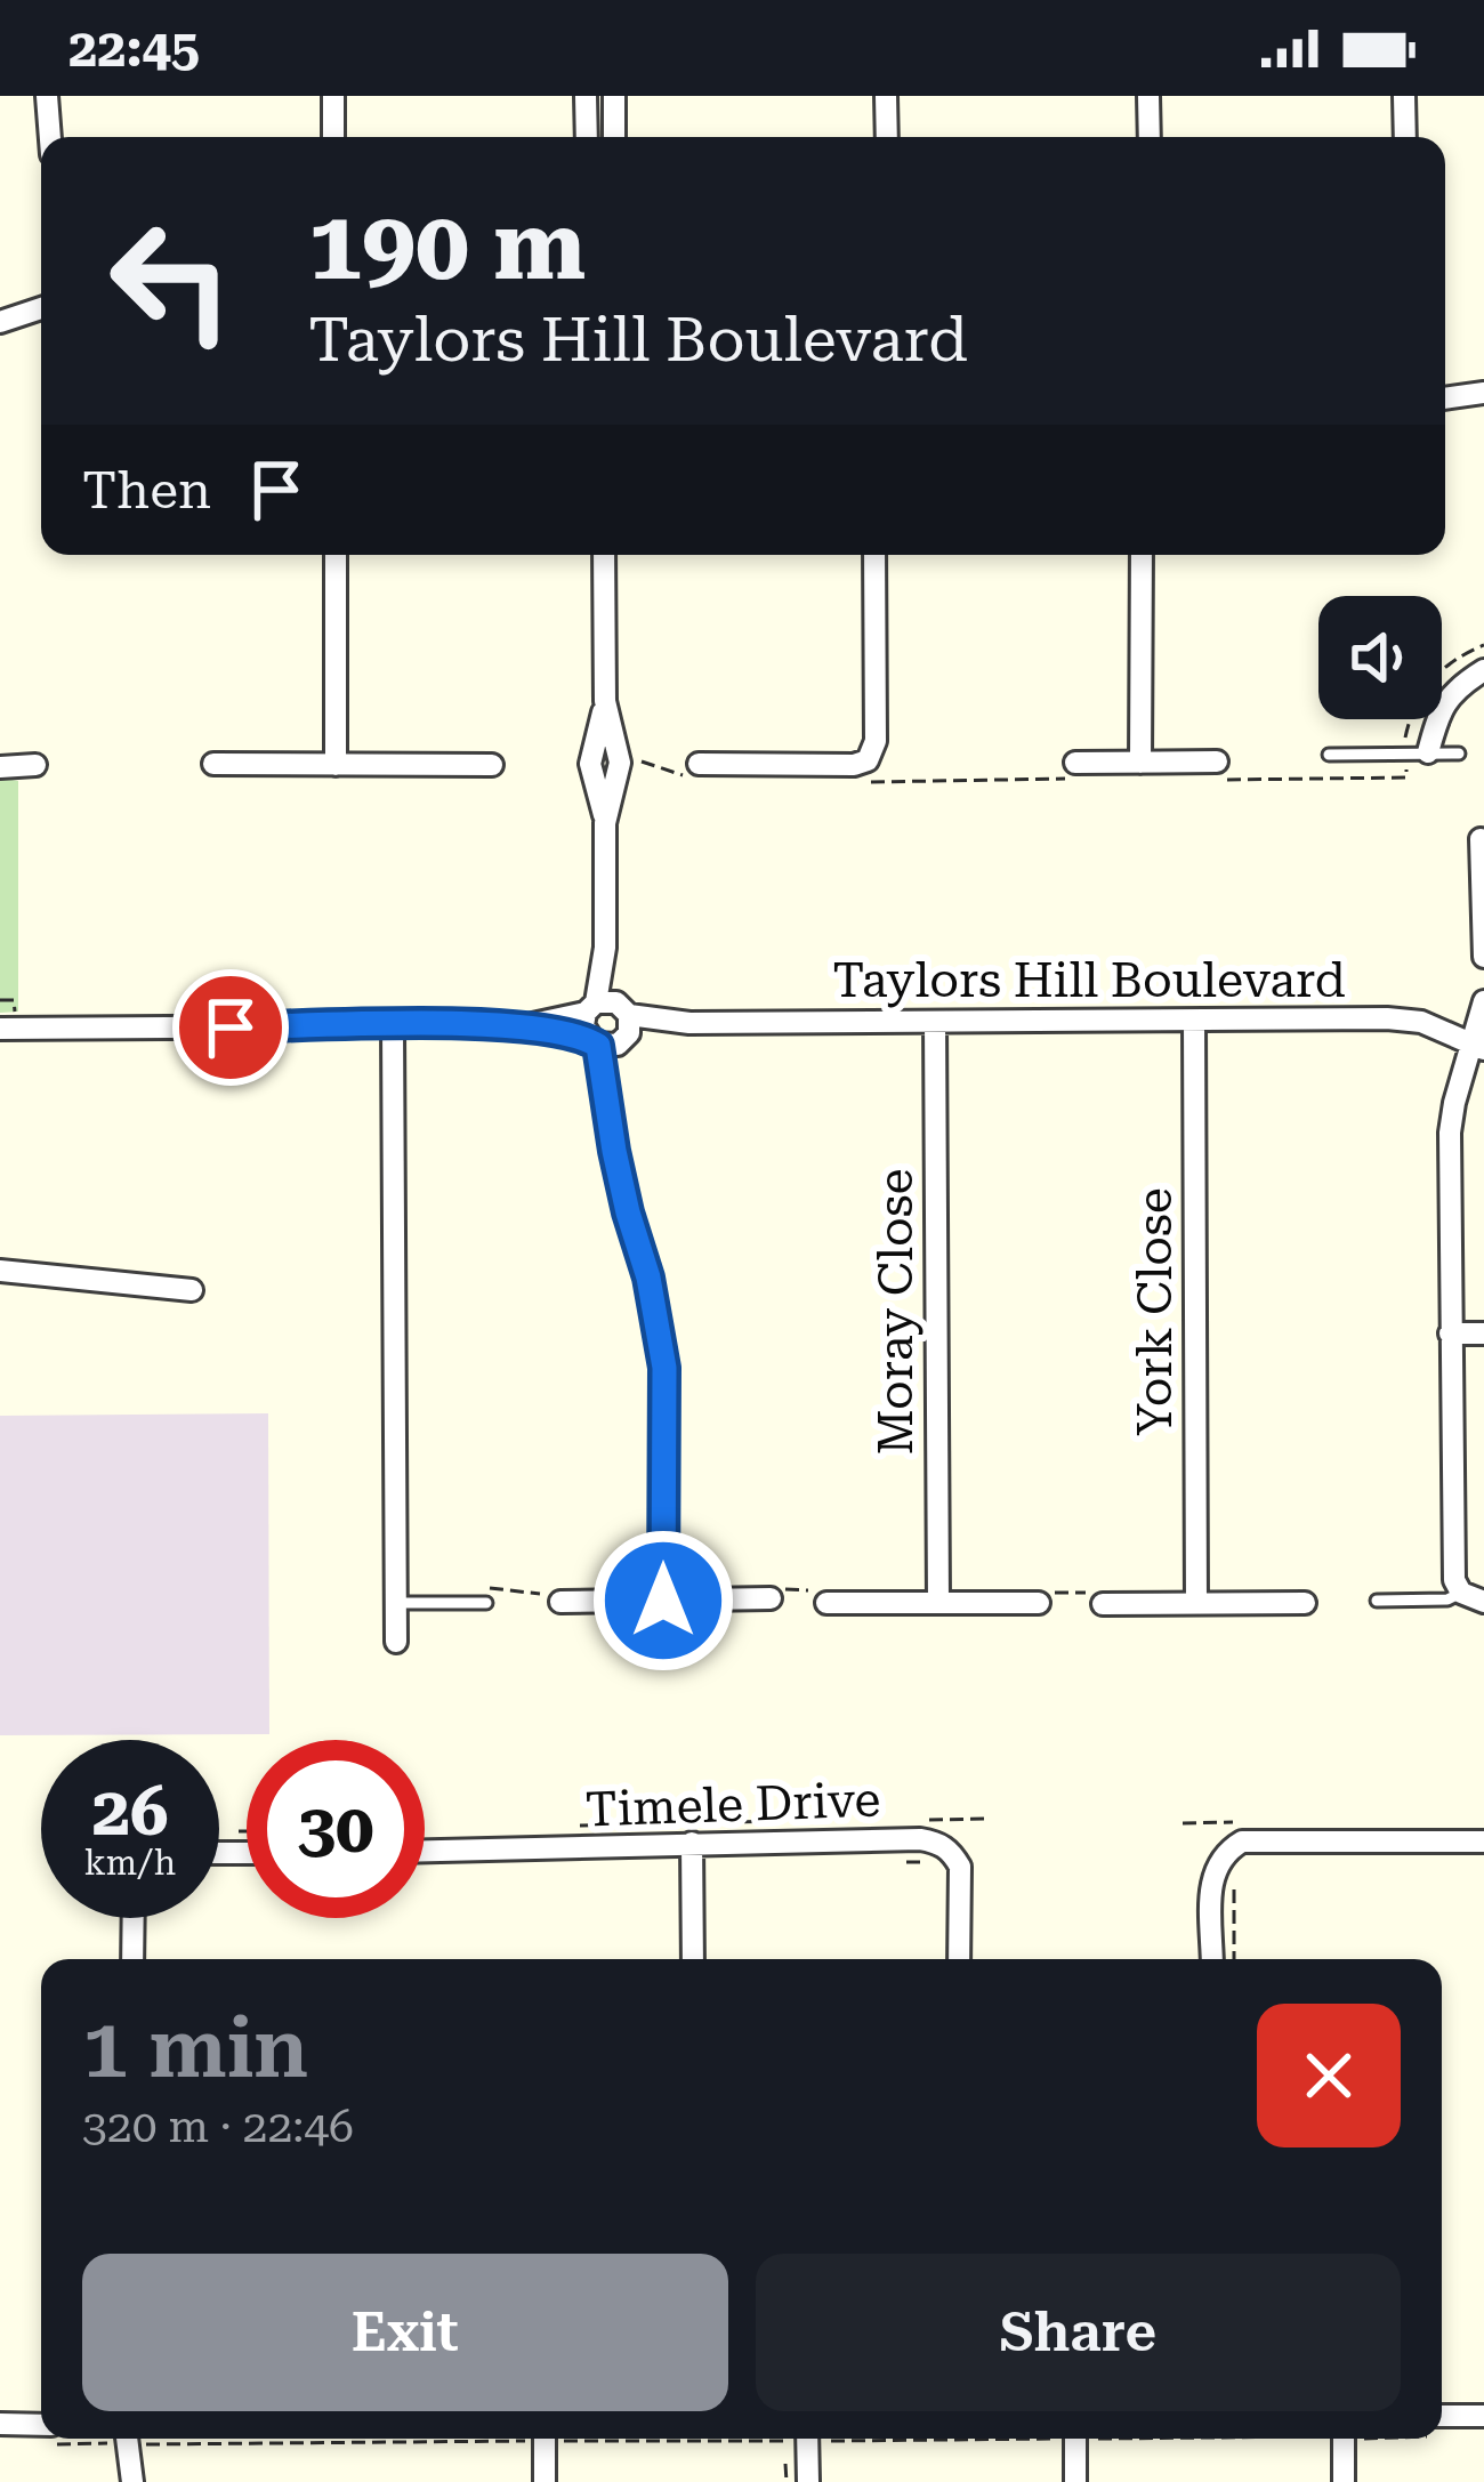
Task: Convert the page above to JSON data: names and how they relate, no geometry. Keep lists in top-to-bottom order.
{
  "streets": {
    "street": [
      "Taylors Hill Boulevard",
      "Moray Close",
      "York Close",
      "Timele Drive"
    ]
  },
  "crossings": [
    ["Taylors Hill Boulevard", "Moray Close"],
    ["Taylors Hill Boulevard", "York Close"]
  ],
  "page": {
    "status": "22:45",
    "turn": ["190 m", "Taylors Hill Boulevard"],
    "then": "Then",
    "speed": "26 km/h",
    "limit": "30",
    "heading": ["1 min", "320 m · 22:46"],
    "buttons": ["Exit", "Share"]
  }
}
